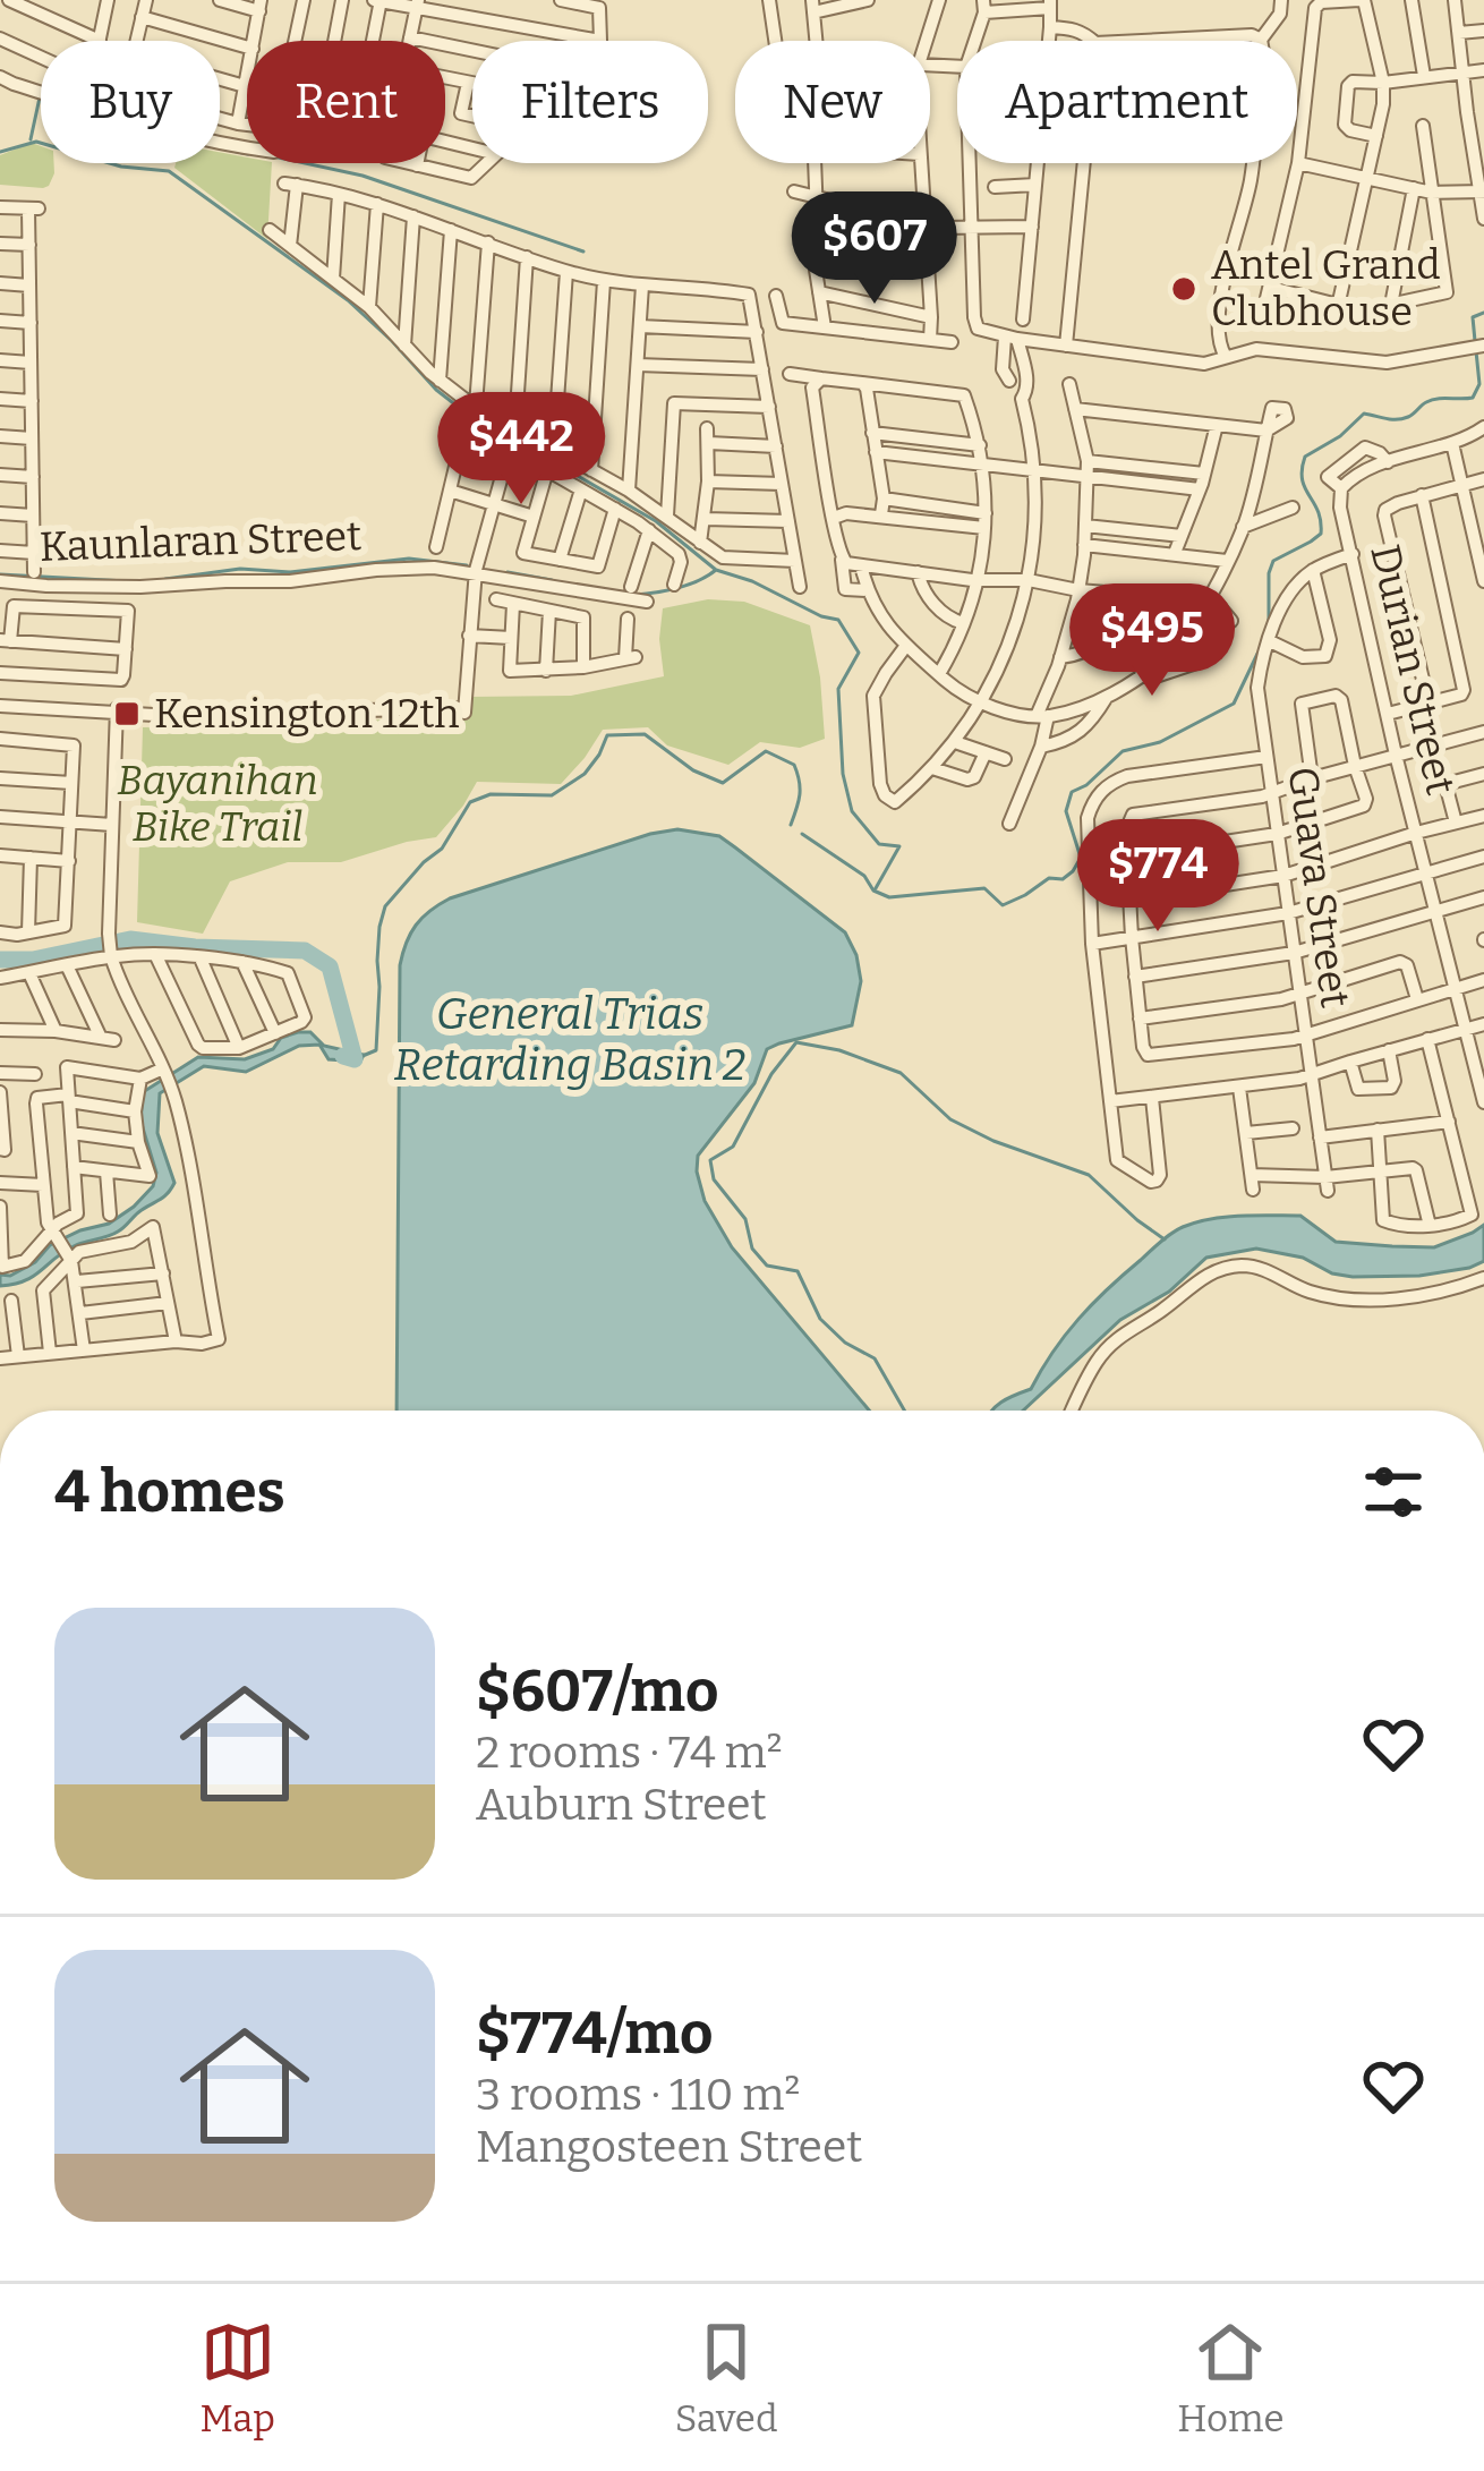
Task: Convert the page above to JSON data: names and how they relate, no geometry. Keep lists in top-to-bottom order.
{
  "streets": {
    "street": ["Kaunlaran Street", "Durian Street", "Guava Street"]
  },
  "water": ["General Trias Retarding Basin 2"],
  "parks": ["Bayanihan Bike Trail"],
  "places": {
    "other": ["Antel Grand Clubhouse"],
    "transit": ["Kensington 12th"]
  },
  "page": {
    "chip": [
      "Buy",
      "Rent",
      "Filters",
      "New",
      "Apartment"
    ],
    "price": [
      "$607",
      "$442",
      "$495",
      "$774"
    ],
    "heading": "4 homes",
    "list": [
      {
        "name": "$607/mo",
        "note": "2 rooms · 74 m² · Auburn Street"
      },
      {
        "name": "$774/mo",
        "note": "3 rooms · 110 m² · Mangosteen Street"
      }
    ],
    "tabs": ["Map", "Saved", "Home"]
  }
}
